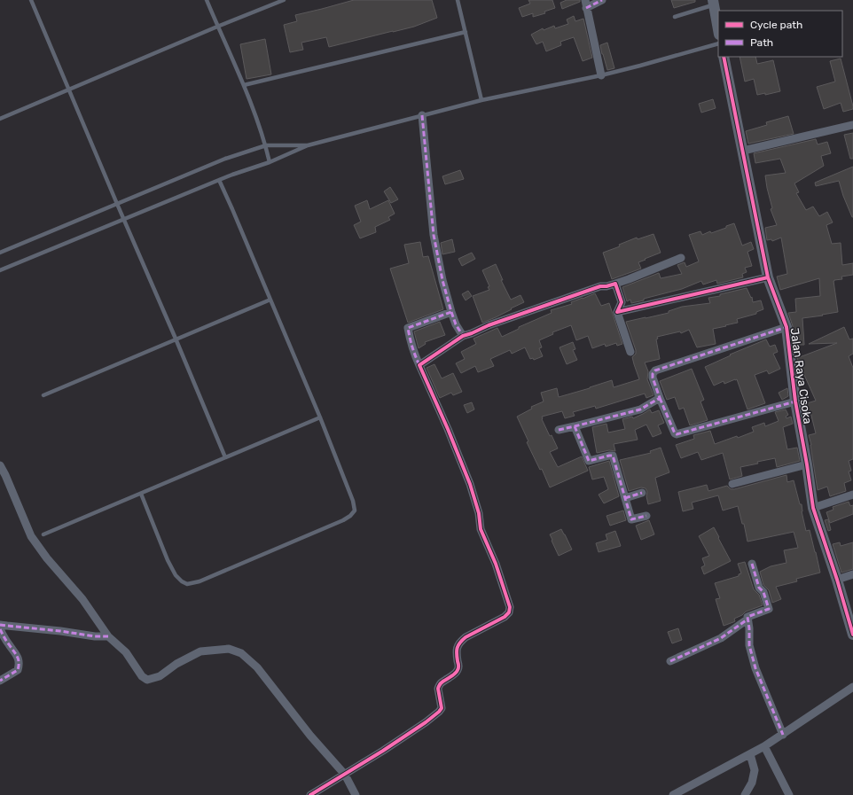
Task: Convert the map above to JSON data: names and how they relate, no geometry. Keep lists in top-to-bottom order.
{
  "streets": {
    "street": ["Jalan Raya Cisoka"]
  },
  "legend": ["Cycle path", "Path"]
}
